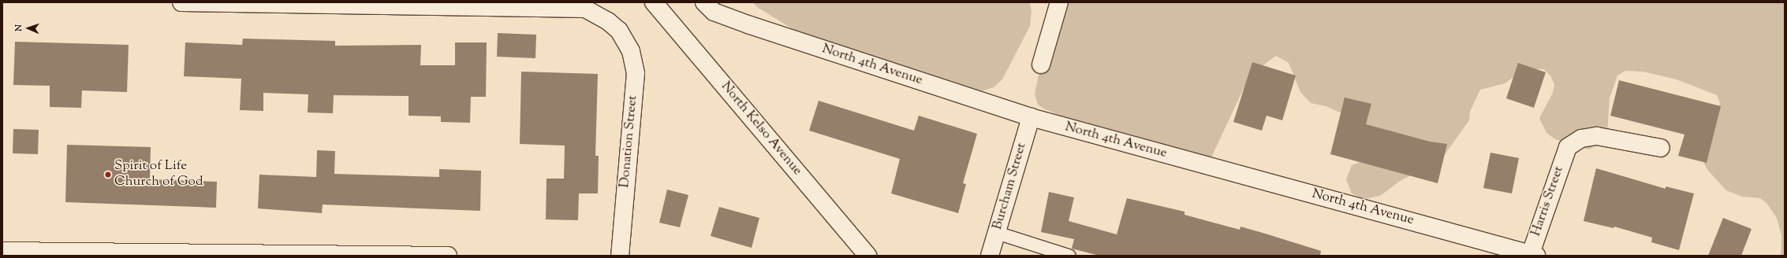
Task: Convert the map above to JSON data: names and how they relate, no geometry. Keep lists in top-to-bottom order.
{
  "streets": {
    "street": [
      "North 4th Avenue",
      "North Kelso Avenue",
      "Donation Street",
      "Burcham Street",
      "Harris Street"
    ]
  },
  "crossings": [
    ["North 4th Avenue", "Burcham Street"],
    ["North 4th Avenue", "Harris Street"]
  ],
  "places": ["Spirit of Life Church of God"],
  "north": "left"
}
